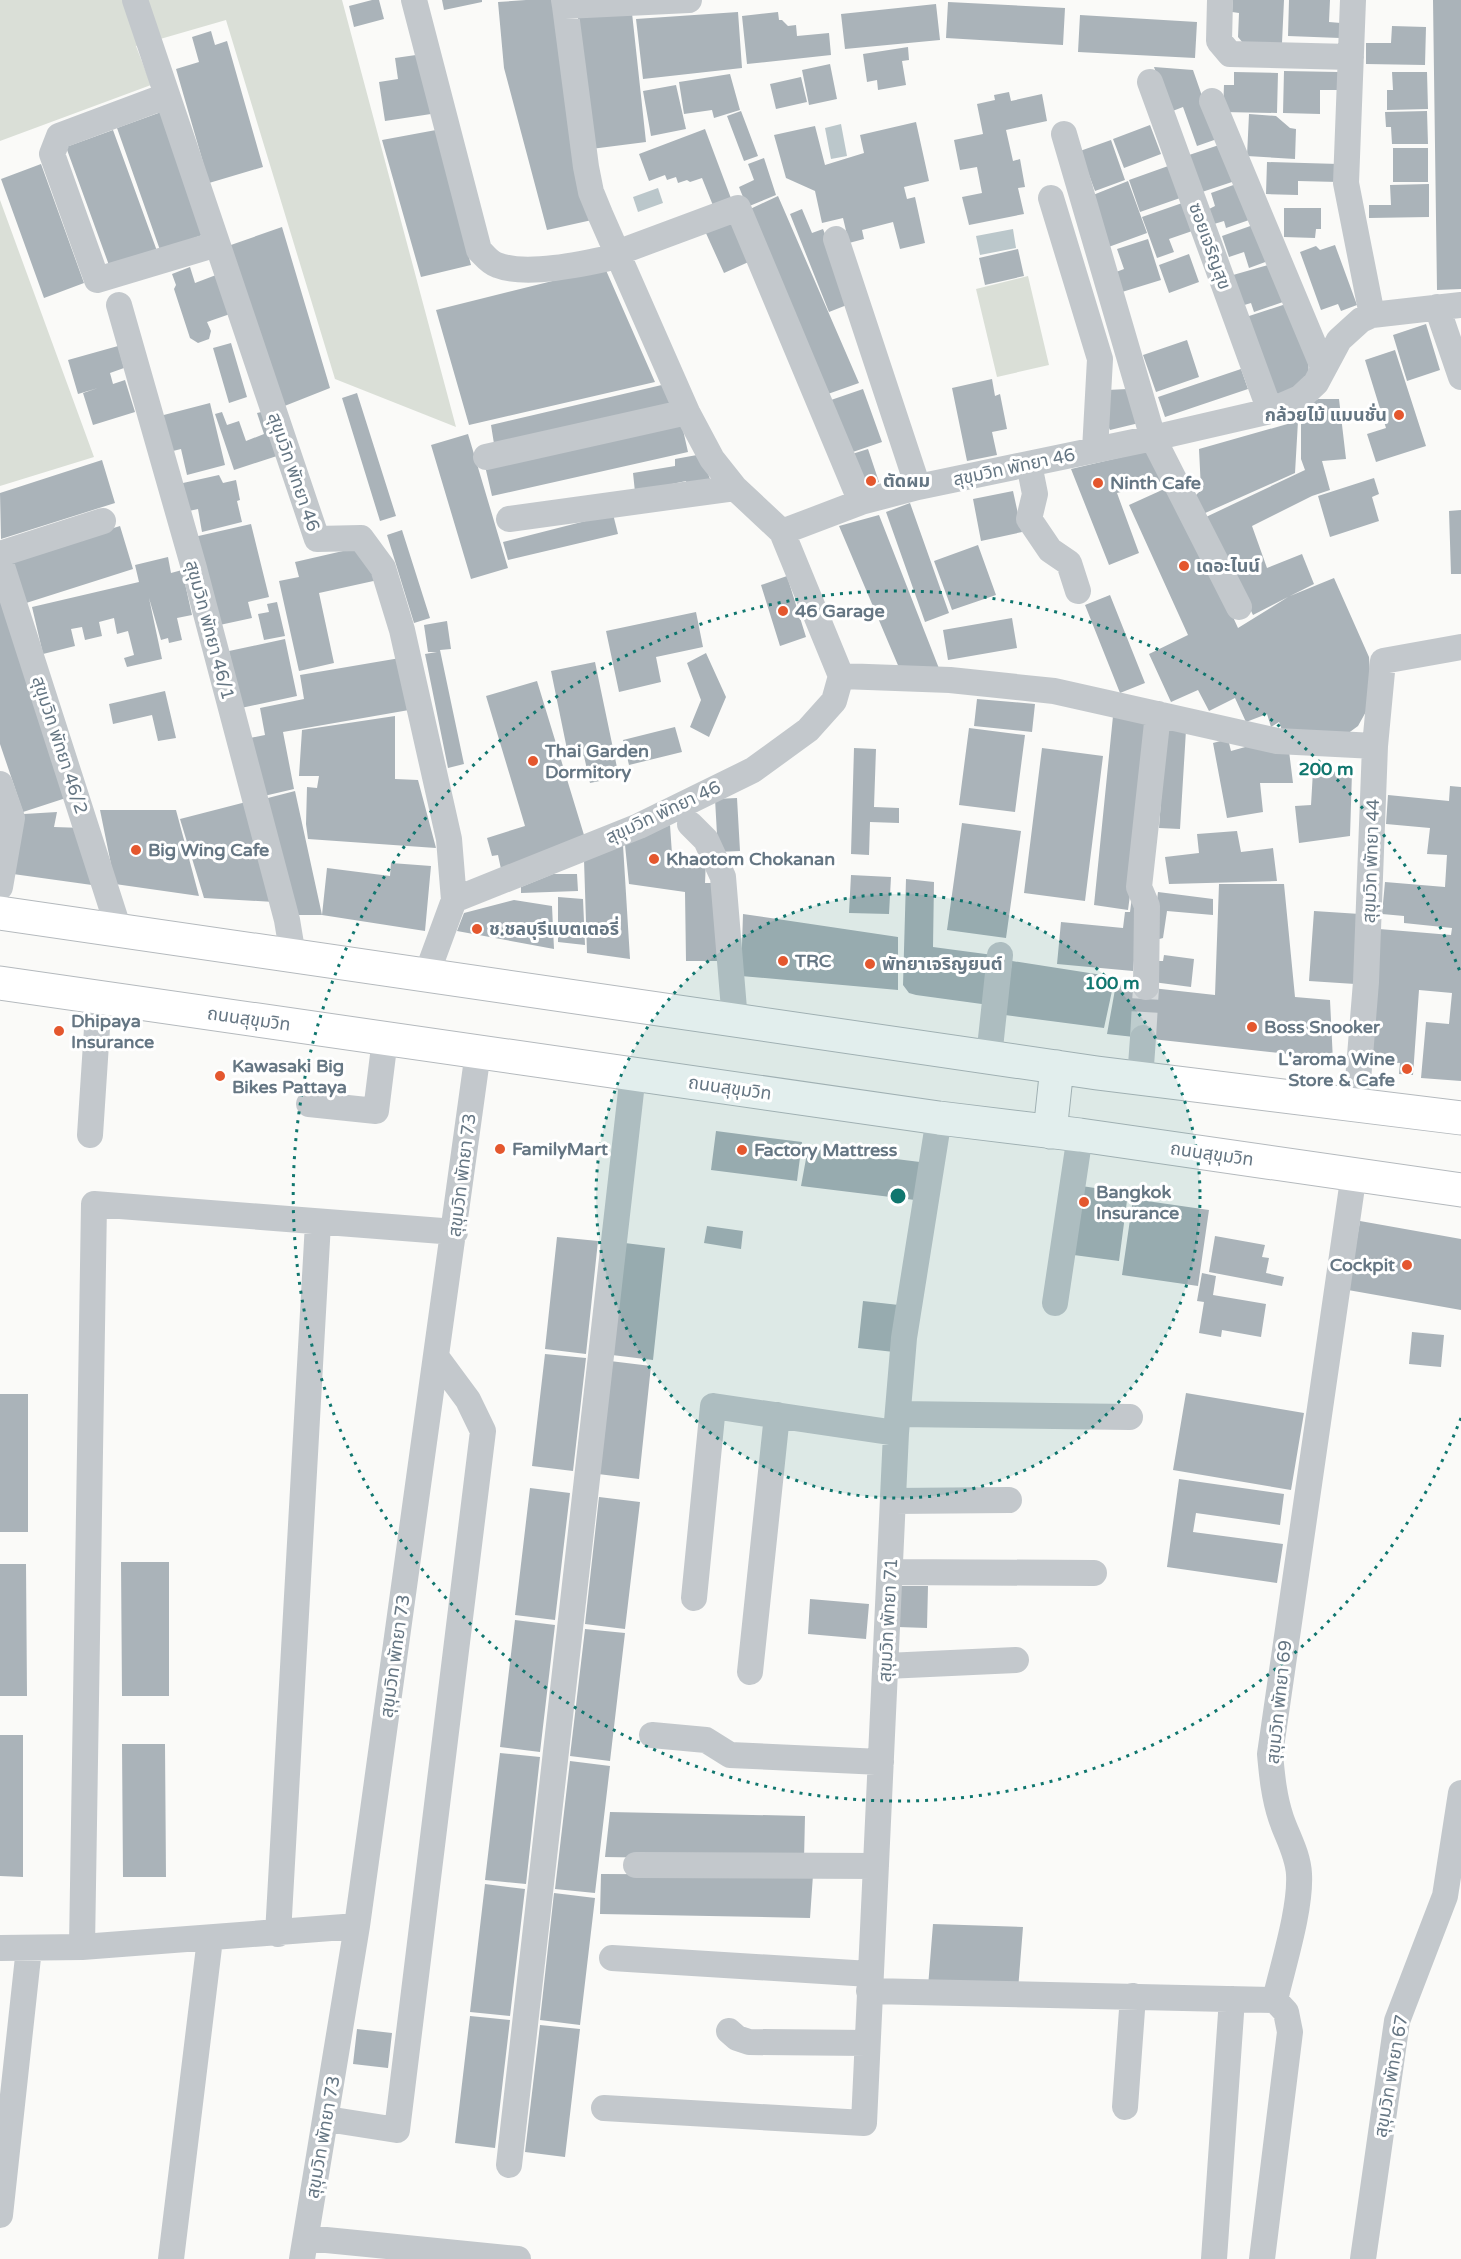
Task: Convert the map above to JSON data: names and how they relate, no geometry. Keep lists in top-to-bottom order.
{
  "streets": {
    "highway": ["ถนนสุขุมวิท"],
    "street": [
      "ซอยเจริญสุข",
      "สุขุมวิท พัทยา 46",
      "สุขุมวิท พัทยา 46/1",
      "สุขุมวิท พัทยา 46/2",
      "สุขุมวิท พัทยา 44",
      "สุขุมวิท พัทยา 73",
      "สุขุมวิท พัทยา 71",
      "สุขุมวิท พัทยา 69",
      "สุขุมวิท พัทยา 67"
    ]
  },
  "crossings": [
    ["ซอยเจริญสุข", "สุขุมวิท พัทยา 46"],
    ["ถนนสุขุมวิท", "สุขุมวิท พัทยา 73"],
    ["ถนนสุขุมวิท", "สุขุมวิท พัทยา 71"],
    ["ถนนสุขุมวิท", "สุขุมวิท พัทยา 69"]
  ],
  "places": [
    "กล้วยไม้ แมนชั่น",
    "ตัดผม",
    "Ninth Cafe",
    "เดอะไนน์",
    "46 Garage",
    "Thai Garden Dormitory",
    "Big Wing Cafe",
    "Khaotom Chokanan",
    "ช.ชลบุรีแบตเตอรี่",
    "TRC",
    "พัทยาเจริญยนต์",
    "Boss Snooker",
    "Dhipaya Insurance",
    "L'aroma Wine Store & Cafe",
    "Kawasaki Big Bikes Pattaya",
    "FamilyMart",
    "Factory Mattress",
    "Bangkok Insurance",
    "Cockpit"
  ],
  "rings": ["200 m", "100 m"]
}
